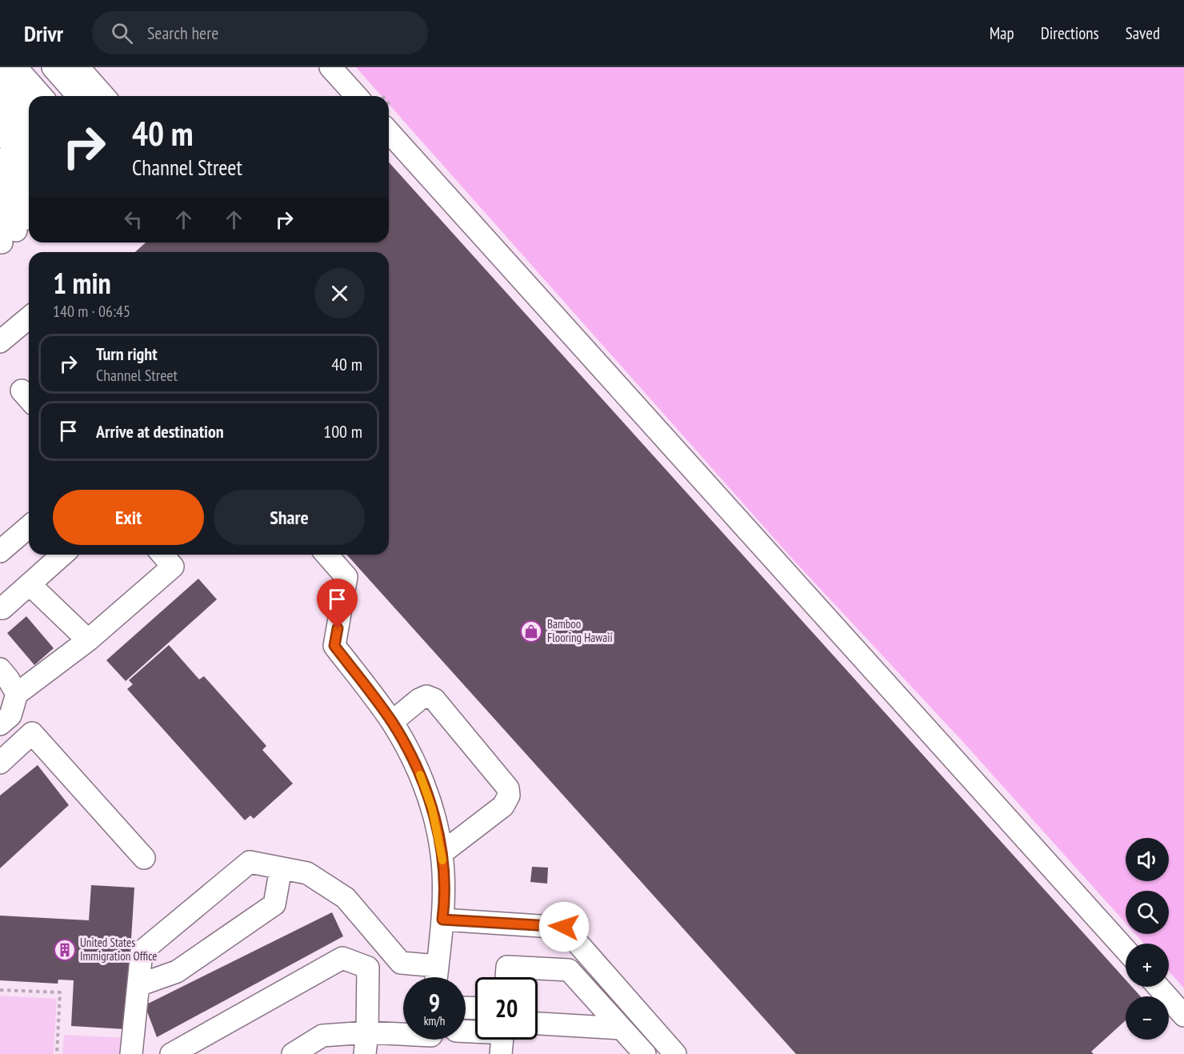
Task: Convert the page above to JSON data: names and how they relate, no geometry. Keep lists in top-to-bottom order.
{
  "places": {
    "shop": ["Bamboo Flooring Hawaii"],
    "building": ["United States Immigration Office"]
  },
  "page": {
    "header": "Drivr",
    "search": "Search here",
    "nav": ["Map", "Directions", "Saved"],
    "turn": ["40 m", "Channel Street"],
    "heading": ["1 min", "140 m · 06:45"],
    "list": [
      {
        "name": "Turn right",
        "note": "Channel Street",
        "value": "40 m"
      },
      {
        "name": "Arrive at destination",
        "value": "100 m"
      }
    ],
    "buttons": ["Exit", "Share"],
    "map_buttons": ["+", "−"],
    "speed": "9 km/h",
    "limit": "20"
  }
}
